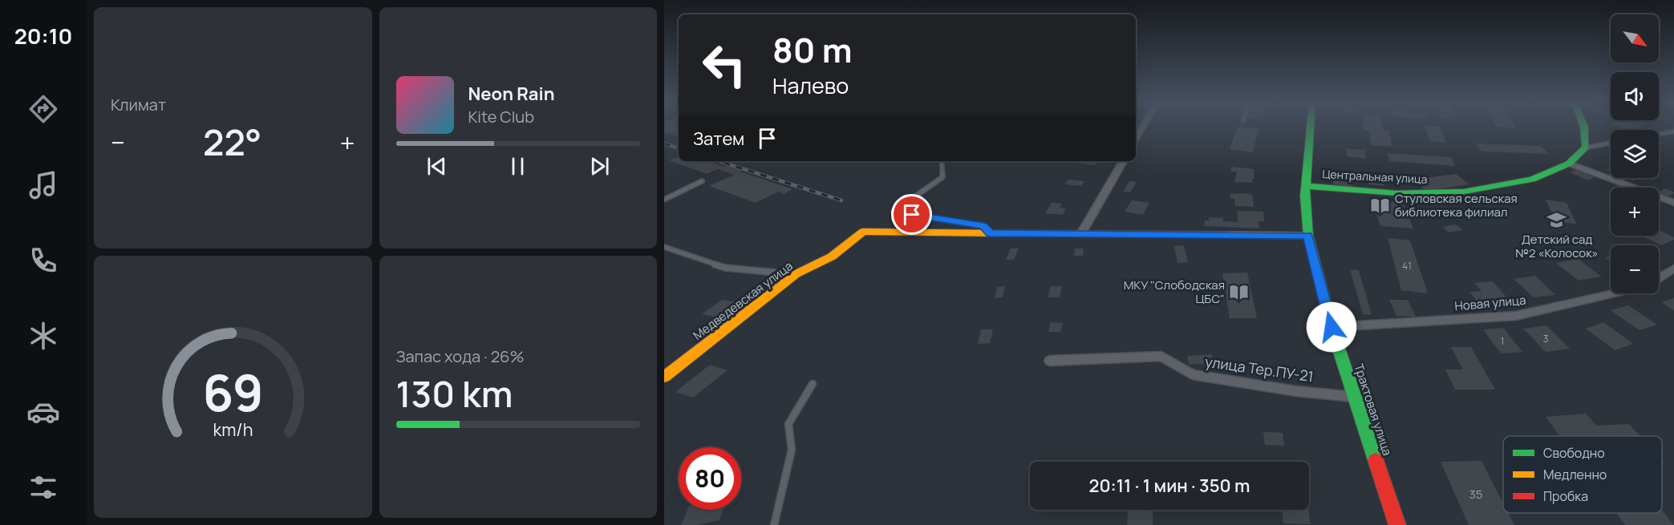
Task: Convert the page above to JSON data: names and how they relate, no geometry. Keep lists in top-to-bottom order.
{
  "streets": {
    "main road": ["Центральная улица", "Медведевская улица", "Трактовая улица"],
    "street": ["Новая улица", "улица Тер.ПУ-21"]
  },
  "crossings": [
    ["Центральная улица", "Трактовая улица"],
    ["Новая улица", "Трактовая улица"],
    ["улица Тер.ПУ-21", "Трактовая улица"]
  ],
  "places": {
    "library": ["Стуловская сельская библиотека филиал", "МКУ \"Слободская ЦБС\""],
    "school or university": ["Детский сад №2 «Колосок»"]
  },
  "house_numbers": [
    "41",
    "3",
    "1",
    "35"
  ],
  "legend": ["Свободно", "Медленно", "Пробка"],
  "north": "bottom right",
  "page": {
    "tabs": "20:10",
    "tile": [
      "Климат",
      ["Запас хода · 26%", "130 km"]
    ],
    "map_buttons": ["+", "−"],
    "turn": ["80 m", "Налево"],
    "song": ["Neon Rain", "Kite Club"],
    "then": "Затем",
    "heat": ["−", "22°", "+"],
    "limit": "80",
    "trip": "20:11 · 1 мин · 350 m",
    "gauge": ["69", "km/h"]
  }
}
